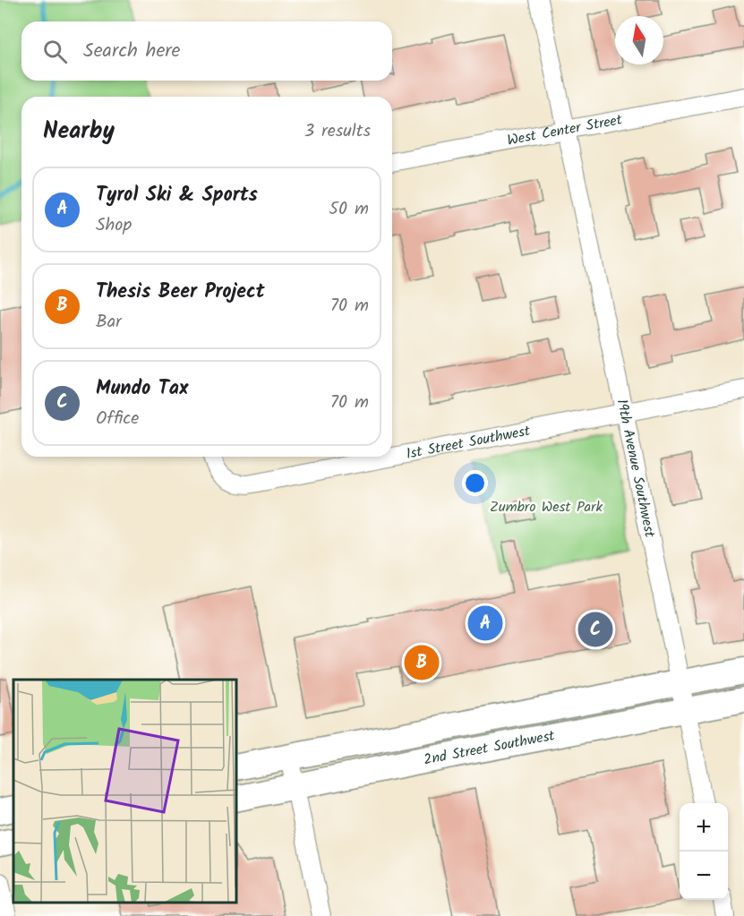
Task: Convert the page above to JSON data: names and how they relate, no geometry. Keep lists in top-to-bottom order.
{
  "streets": {
    "main road": ["2nd Street Southwest"],
    "street": ["West Center Street", "1st Street Southwest", "19th Avenue Southwest"]
  },
  "crossings": [
    ["West Center Street", "19th Avenue Southwest"],
    ["1st Street Southwest", "19th Avenue Southwest"],
    ["19th Avenue Southwest", "2nd Street Southwest"]
  ],
  "parks": ["Zumbro West Park"],
  "north": "top",
  "page": {
    "search": "Search here",
    "heading": ["Nearby", "3 results"],
    "list": [
      {
        "mark": "A",
        "name": "Tyrol Ski & Sports",
        "note": "Shop",
        "value": "50 m"
      },
      {
        "mark": "B",
        "name": "Thesis Beer Project",
        "note": "Bar",
        "value": "70 m"
      },
      {
        "mark": "C",
        "name": "Mundo Tax",
        "note": "Office",
        "value": "70 m"
      }
    ],
    "pins": ["A", "C", "B"],
    "map_buttons": ["+", "−"]
  }
}
